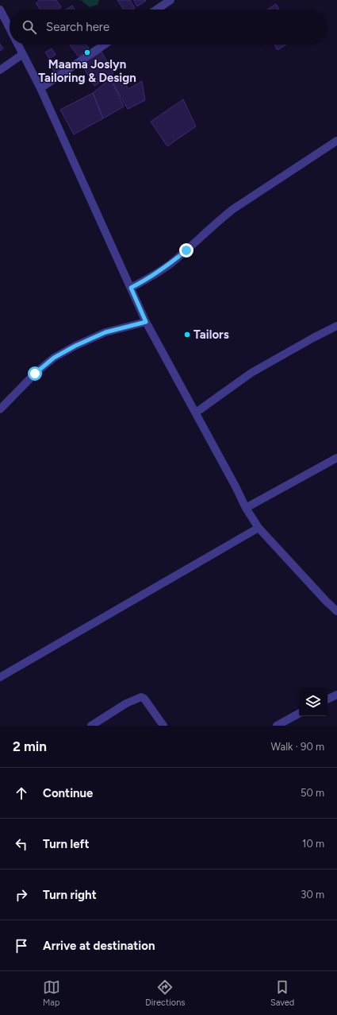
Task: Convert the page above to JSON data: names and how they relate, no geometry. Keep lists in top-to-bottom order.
{
  "places": ["Maama Joslyn Tailoring & Design", "Tailors"],
  "page": {
    "search": "Search here",
    "heading": ["2 min", "Walk · 90 m"],
    "list": [
      ["Continue", "50 m"],
      ["Turn left", "10 m"],
      ["Turn right", "30 m"],
      "Arrive at destination"
    ],
    "nav": ["Map", "Directions", "Saved"]
  }
}
